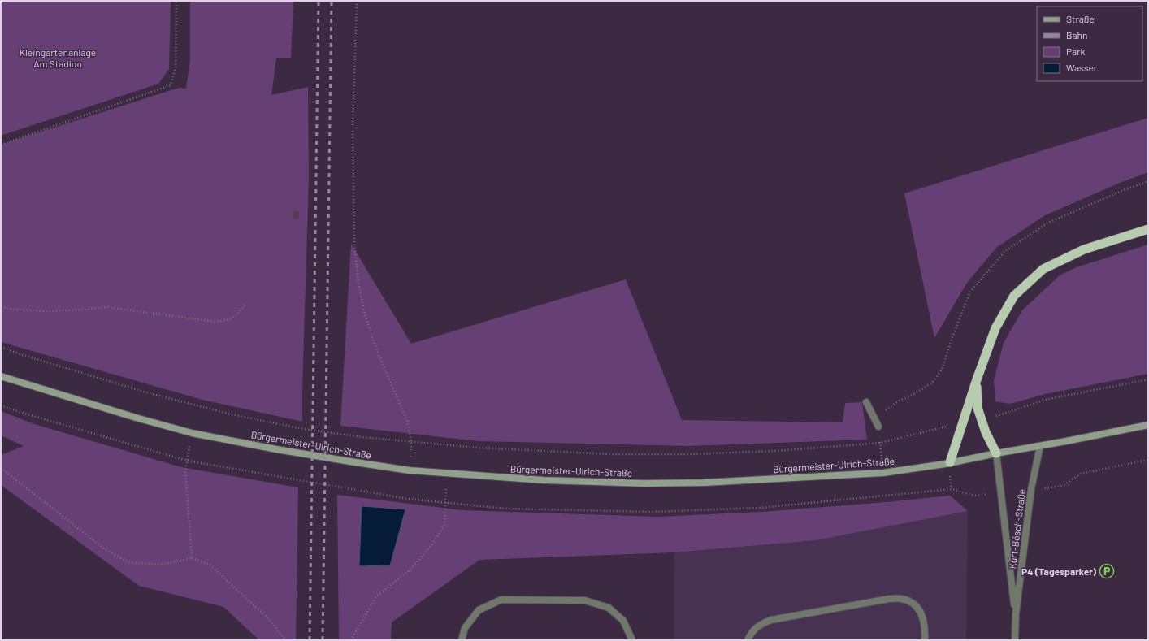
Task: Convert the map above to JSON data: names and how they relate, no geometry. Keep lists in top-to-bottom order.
{
  "streets": {
    "main road": ["Bürgermeister-Ulrich-Straße"],
    "street": ["Kurt-Bösch-Straße"]
  },
  "crossings": [
    ["Bürgermeister-Ulrich-Straße", "Kurt-Bösch-Straße"]
  ],
  "parks": ["Kleingartenanlage Am Stadion"],
  "places": {
    "parking": ["P4 (Tagesparker)"]
  },
  "legend": [
    "Straße",
    "Bahn",
    "Park",
    "Wasser"
  ]
}
